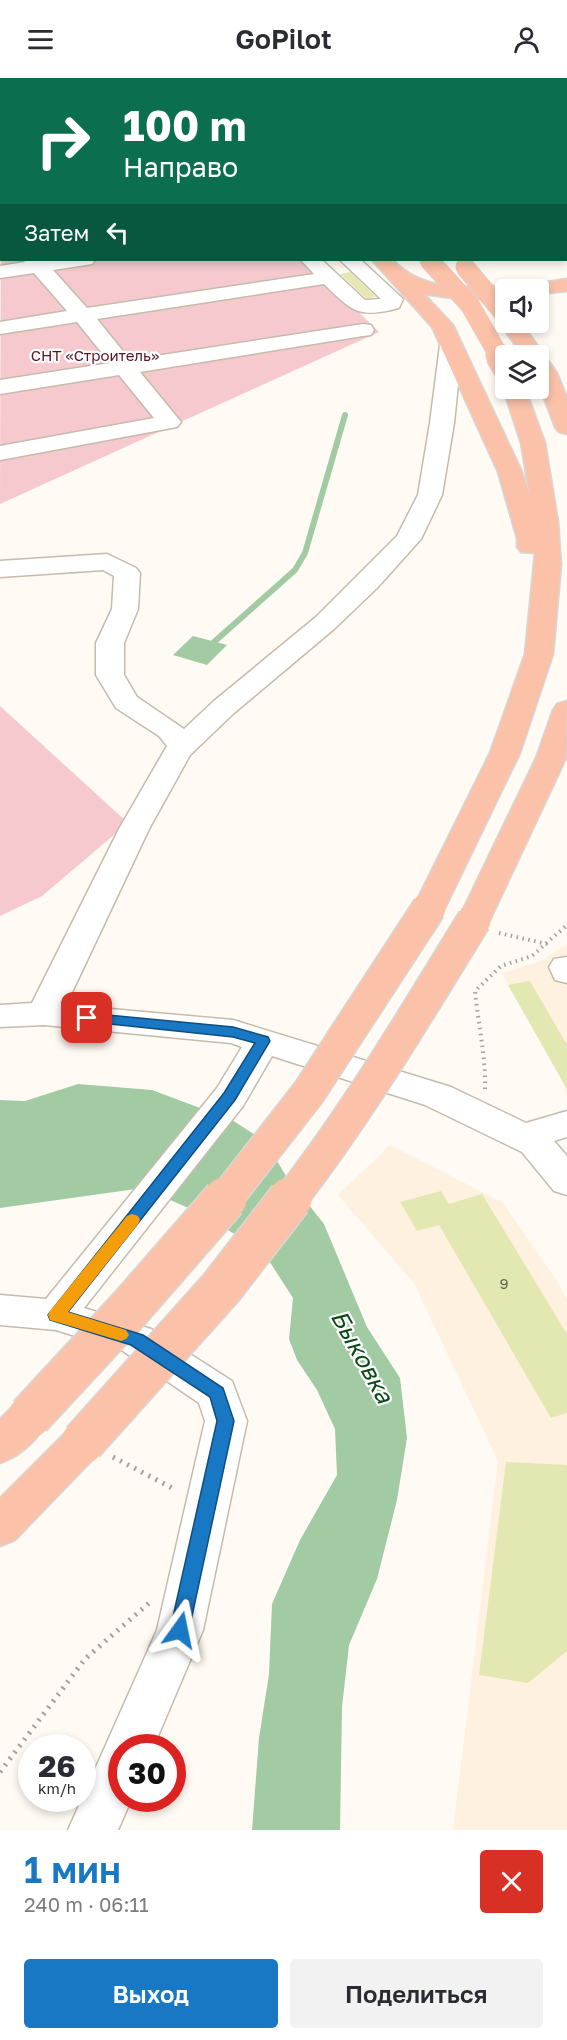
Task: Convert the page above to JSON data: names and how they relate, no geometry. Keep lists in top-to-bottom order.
{
  "water": ["Быковка"],
  "parks": ["СНТ «Строитель»"],
  "house_numbers": ["9"],
  "page": {
    "header": "GoPilot",
    "turn": ["100 m", "Направо"],
    "then": "Затем",
    "speed": "26 km/h",
    "limit": "30",
    "heading": ["1 мин", "240 m · 06:11"],
    "buttons": ["Выход", "Поделиться"]
  }
}
